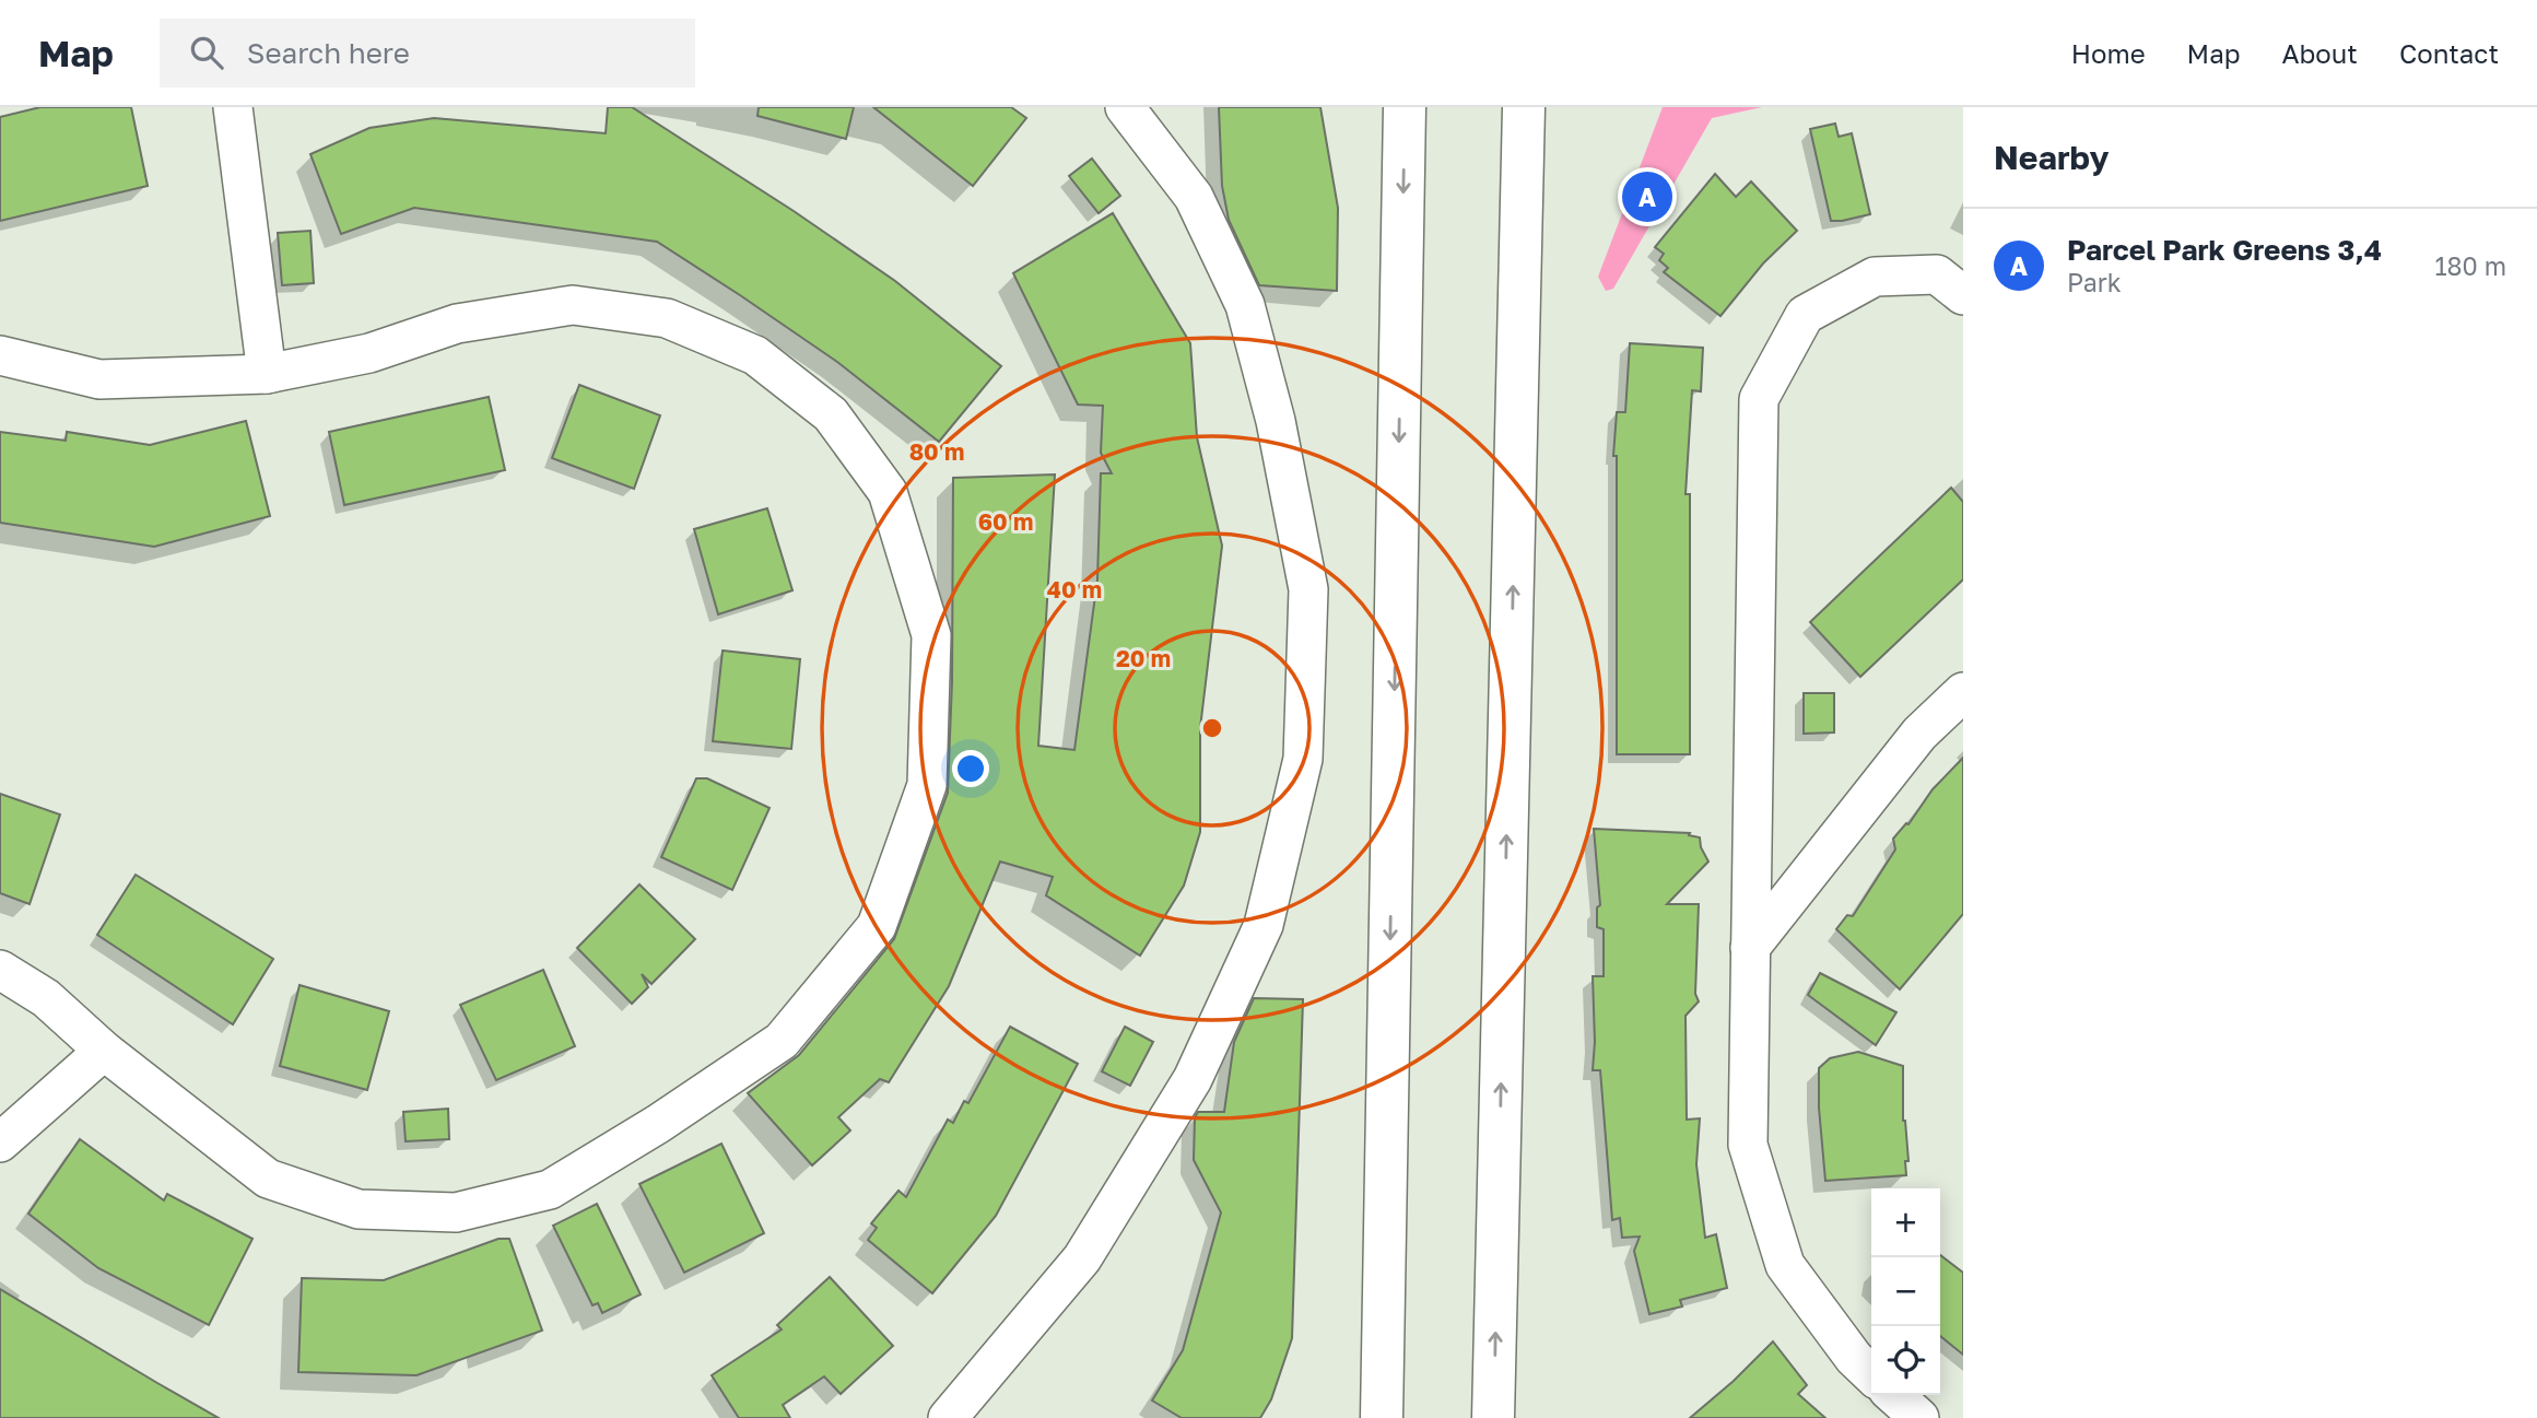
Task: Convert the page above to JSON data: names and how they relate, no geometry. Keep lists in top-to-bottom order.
{
  "page": {
    "header": "Map",
    "search": "Search here",
    "nav": [
      "Home",
      "Map",
      "About",
      "Contact"
    ],
    "heading": "Nearby",
    "pins": "A",
    "list": [
      {
        "mark": "A",
        "name": "Parcel Park Greens 3,4",
        "note": "Park",
        "value": "180 m"
      }
    ],
    "map_buttons": ["+", "−"]
  },
  "rings": [
    "80 m",
    "60 m",
    "40 m",
    "20 m"
  ]
}
